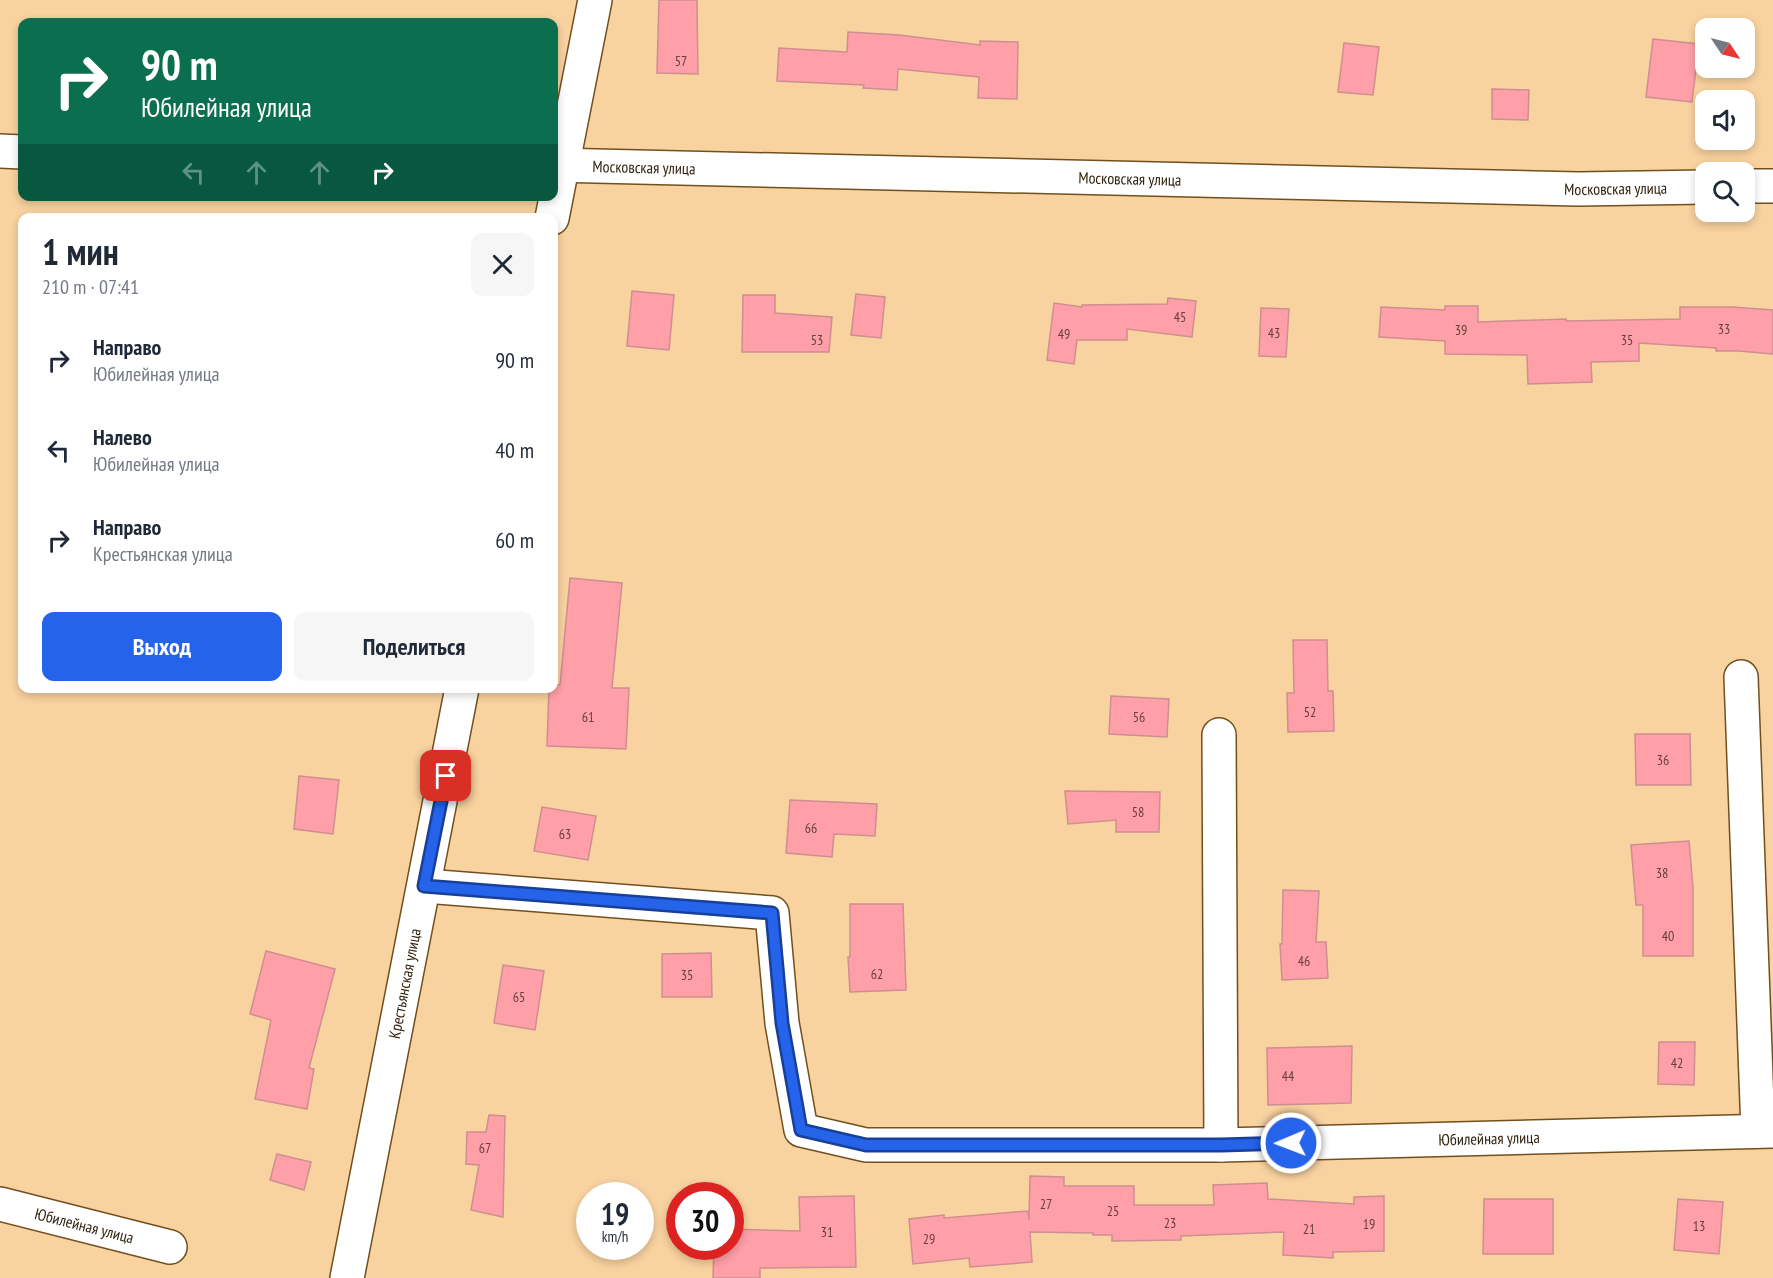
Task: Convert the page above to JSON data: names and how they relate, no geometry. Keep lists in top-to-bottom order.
{
  "streets": {
    "street": ["Московская улица", "Крестьянская улица", "Юбилейная улица"]
  },
  "crossings": [
    ["Крестьянская улица", "Юбилейная улица"]
  ],
  "house_numbers": [
    "57",
    "45",
    "33",
    "39",
    "43",
    "49",
    "53",
    "35",
    "52",
    "61",
    "56",
    "36",
    "58",
    "66",
    "63",
    "38",
    "40",
    "46",
    "62",
    "35",
    "65",
    "42",
    "44",
    "67",
    "27",
    "25",
    "23",
    "19",
    "13",
    "21",
    "31",
    "29"
  ],
  "north": "bottom right",
  "page": {
    "turn": ["90 m", "Юбилейная улица"],
    "heading": ["1 мин", "210 m · 07:41"],
    "list": [
      {
        "name": "Направо",
        "note": "Юбилейная улица",
        "value": "90 m"
      },
      {
        "name": "Налево",
        "note": "Юбилейная улица",
        "value": "40 m"
      },
      {
        "name": "Направо",
        "note": "Крестьянская улица",
        "value": "60 m"
      }
    ],
    "buttons": ["Выход", "Поделиться"],
    "speed": "19 km/h",
    "limit": "30"
  }
}
